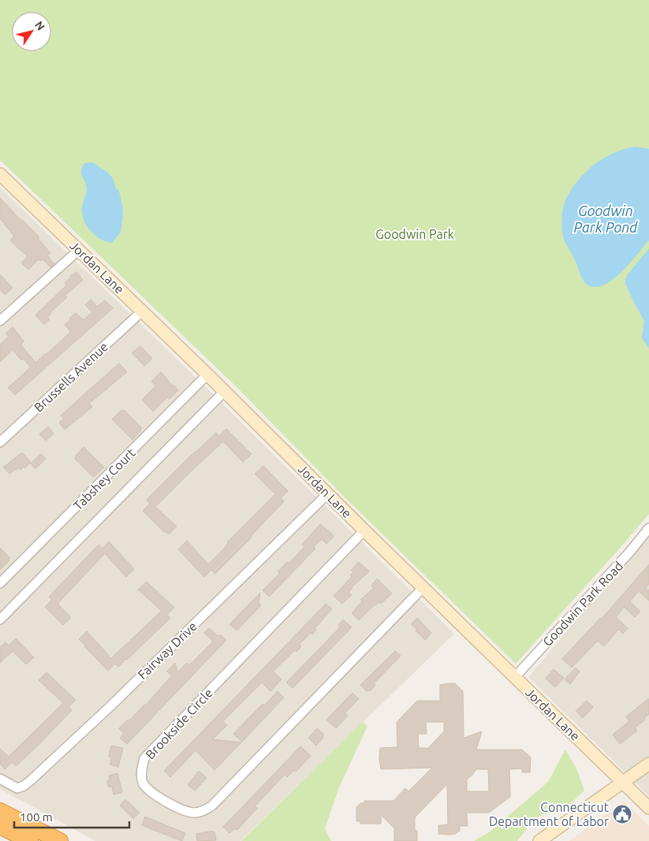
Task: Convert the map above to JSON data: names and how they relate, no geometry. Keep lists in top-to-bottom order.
{
  "streets": {
    "main road": ["Jordan Lane"],
    "street": [
      "Brussells Avenue",
      "Tabshey Court",
      "Goodwin Park Road",
      "Fairway Drive",
      "Brookside Circle"
    ]
  },
  "crossings": [
    ["Jordan Lane", "Brussells Avenue"],
    ["Jordan Lane", "Tabshey Court"],
    ["Jordan Lane", "Goodwin Park Road"],
    ["Jordan Lane", "Fairway Drive"],
    ["Jordan Lane", "Brookside Circle"]
  ],
  "water": ["Goodwin Park Pond"],
  "parks": ["Goodwin Park"],
  "places": {
    "public building": ["Connecticut Department of Labor"]
  },
  "scale_bar": "100 m",
  "north": "top right"
}
